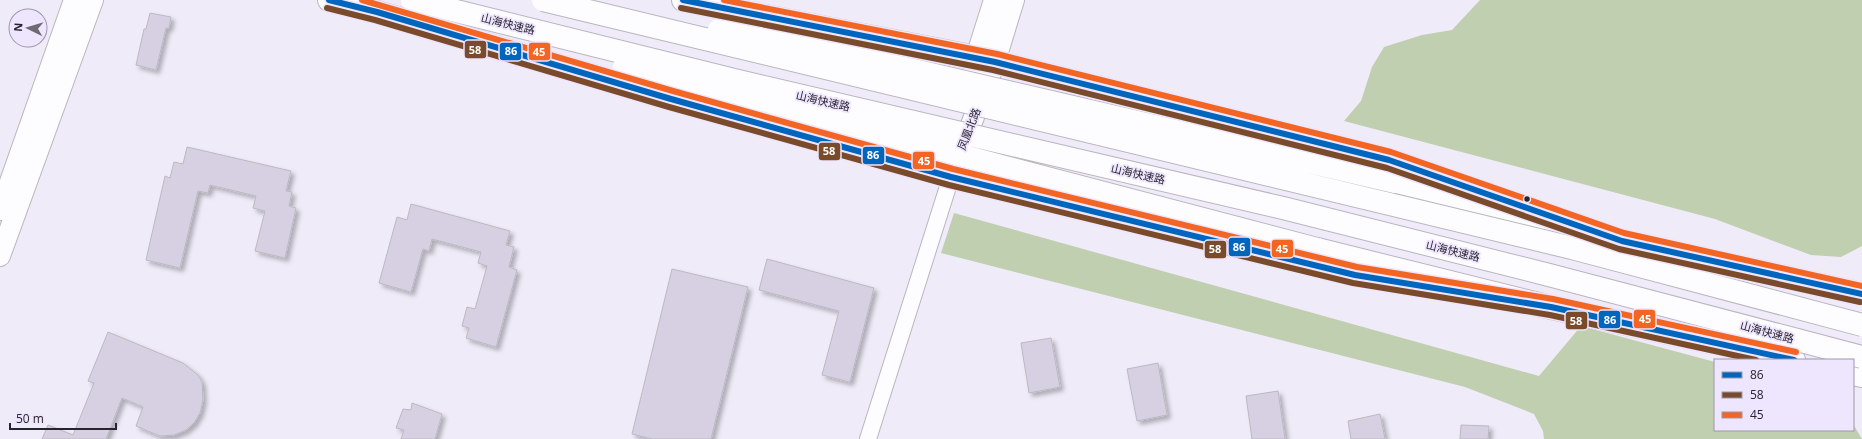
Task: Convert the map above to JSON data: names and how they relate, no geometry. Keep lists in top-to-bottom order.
{
  "streets": {
    "main road": ["山海快速路"],
    "street": ["凤凰北路"]
  },
  "lines": ["transit line 86", "transit line 45", "transit line 58"],
  "legend": ["86", "58", "45"],
  "scale_bar": "50 m",
  "north": "left"
}
